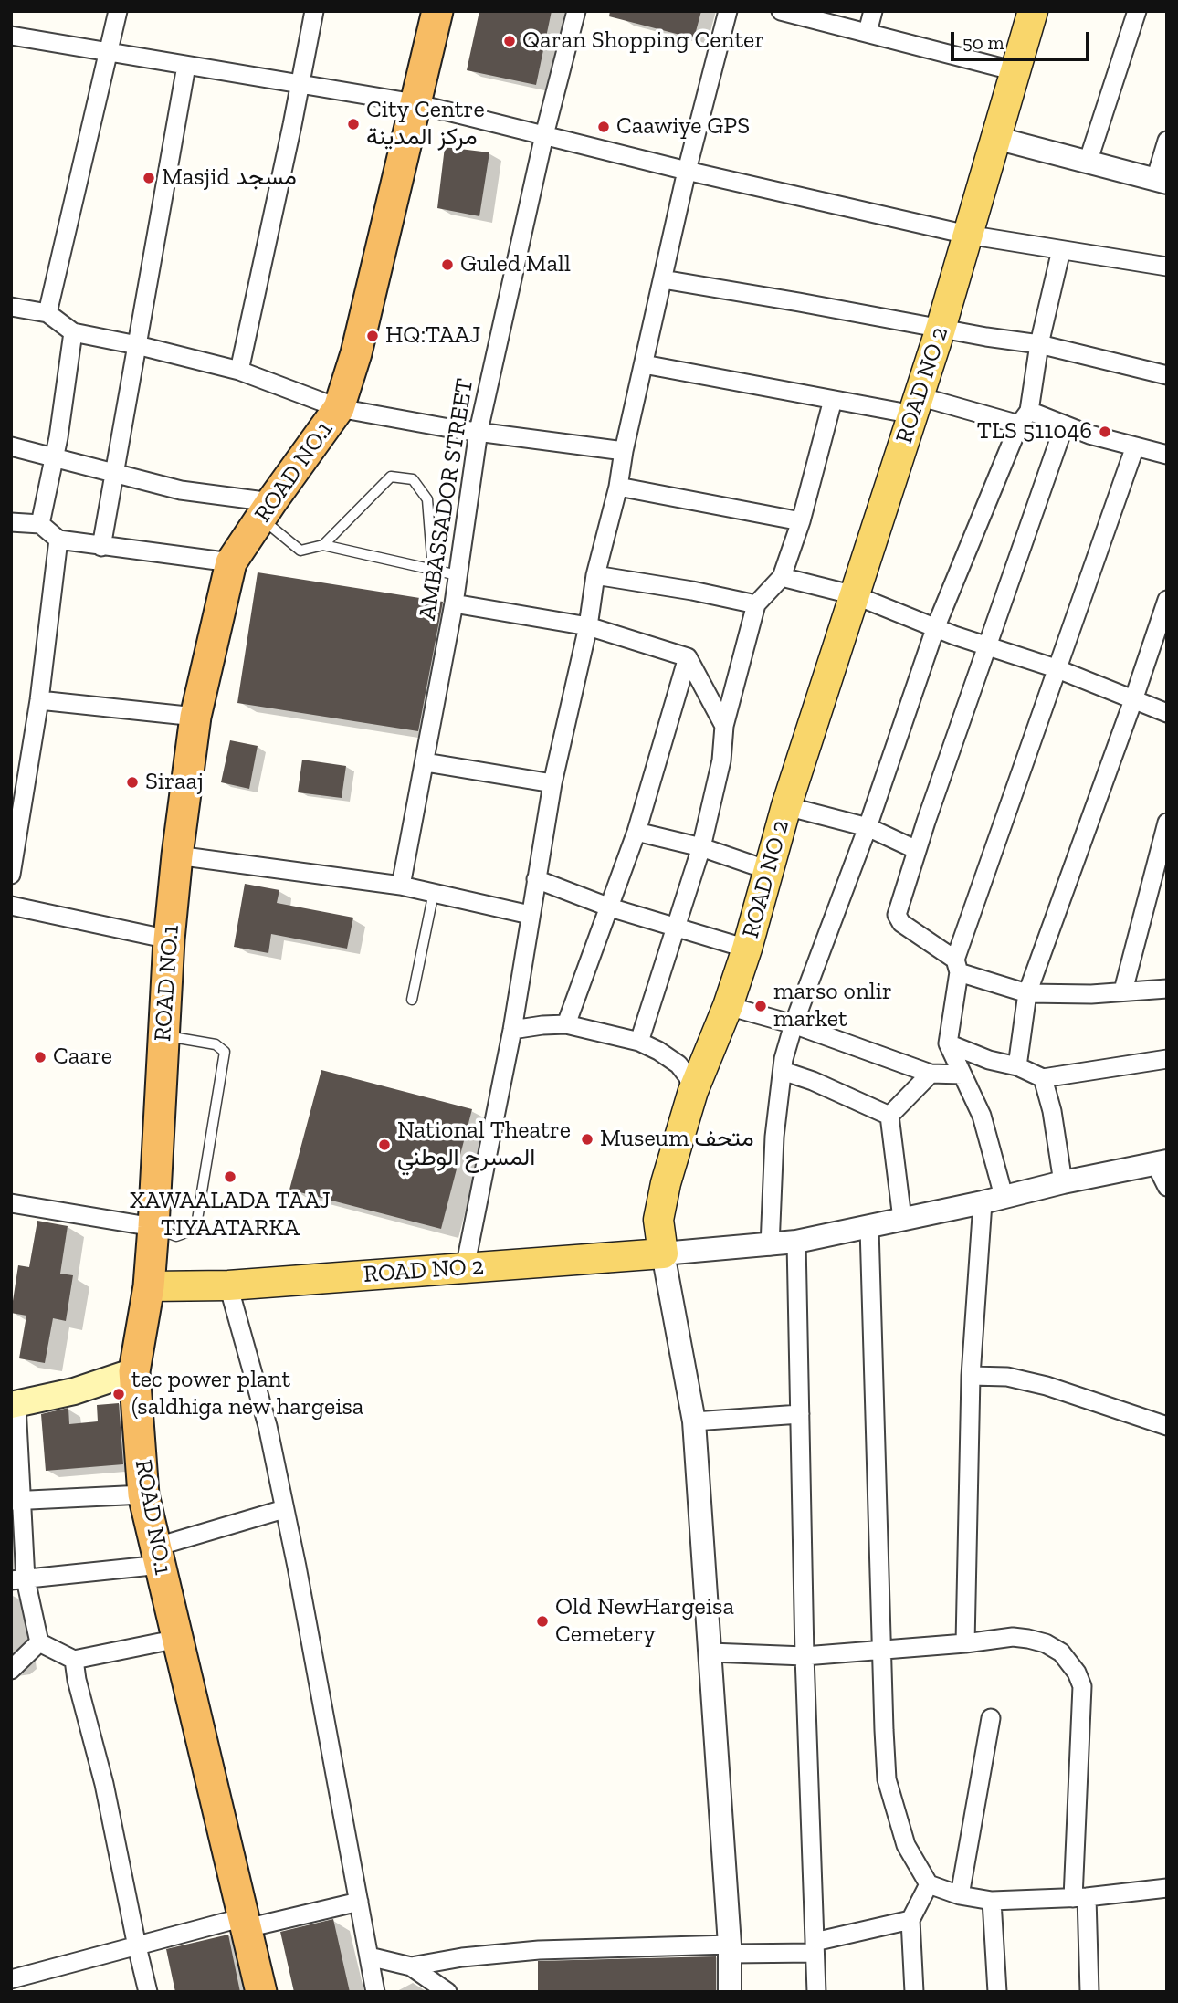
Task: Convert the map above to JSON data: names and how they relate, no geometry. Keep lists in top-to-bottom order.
{
  "streets": {
    "highway": ["ROAD NO.1"],
    "main road": ["ROAD NO 2"],
    "street": ["AMBASSADOR STREET"]
  },
  "crossings": [
    ["ROAD NO 2", "ROAD NO.1"]
  ],
  "places": [
    "Qaran Shopping Center",
    "City Centre مركز المدينة",
    "Caawiye GPS",
    "Masjid مسجد",
    "Guled Mall",
    "HQ:TAAJ",
    "TLS 511046",
    "Siraaj",
    "marso onlir market",
    "Caare",
    "Museum متحف",
    "National Theatre المسرح الوطني",
    "XAWAALADA TAAJ TIYAATARKA",
    "tec power plant (saldhiga new hargeisa",
    "Old NewHargeisa Cemetery"
  ],
  "scale_bar": "50 m"
}
